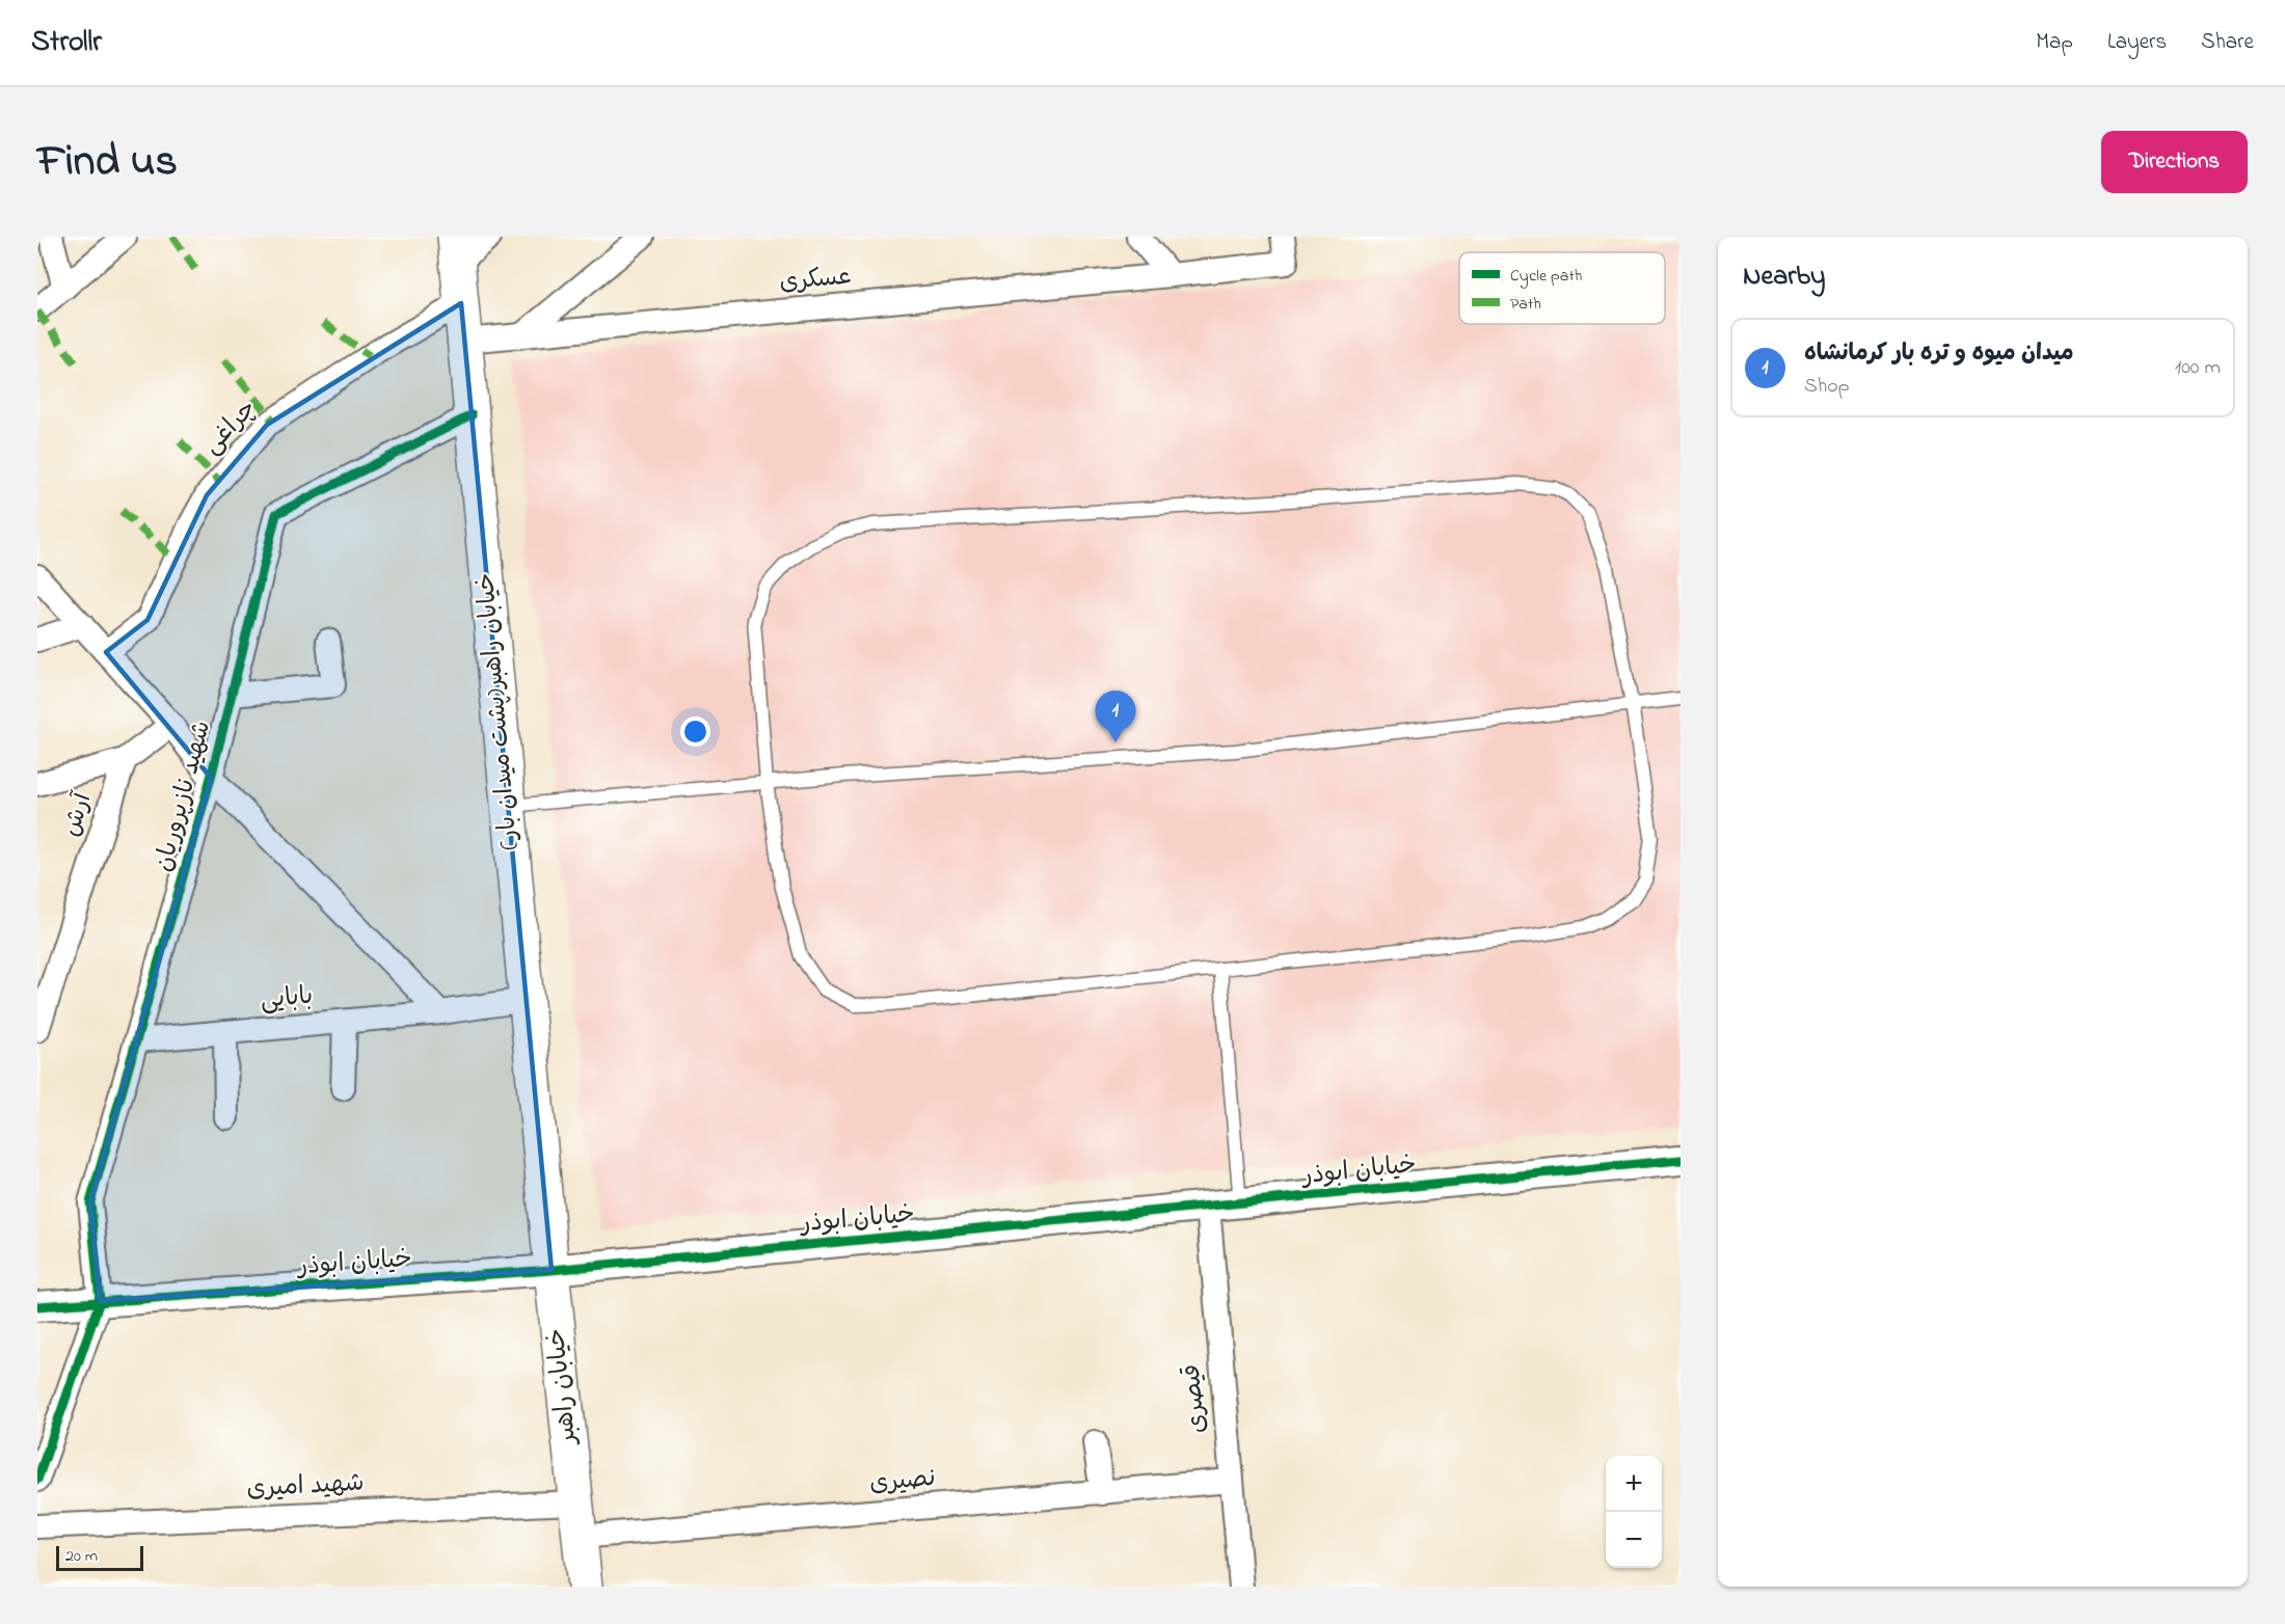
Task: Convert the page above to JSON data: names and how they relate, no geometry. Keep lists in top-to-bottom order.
{
  "streets": {
    "main road": ["خیابان راهبر(پشت میدان بار)", "خیابان راهبر"],
    "street": [
      "عسکری",
      "چراغی",
      "شهید نازپروریان",
      "آرش",
      "بابایی",
      "خیابان ابوذر",
      "قیصری",
      "نصیری",
      "شهید امیری"
    ]
  },
  "crossings": [
    ["عسکری", "خیابان راهبر(پشت میدان بار)"],
    ["چراغی", "خیابان راهبر(پشت میدان بار)"],
    ["چراغی", "شهید نازپروریان"],
    ["خیابان راهبر(پشت میدان بار)", "شهید نازپروریان"],
    ["خیابان راهبر(پشت میدان بار)", "خیابان راهبر"],
    ["شهید نازپروریان", "بابایی"],
    ["شهید نازپروریان", "خیابان ابوذر"],
    ["خیابان ابوذر", "خیابان راهبر"],
    ["خیابان ابوذر", "قیصری"],
    ["خیابان راهبر", "نصیری"],
    ["خیابان راهبر", "شهید امیری"],
    ["قیصری", "نصیری"]
  ],
  "legend": ["Cycle path", "Path"],
  "scale_bar": "20 m",
  "page": {
    "header": "Strollr",
    "nav": ["Map", "Layers", "Share"],
    "title": "Find us",
    "buttons": "Directions",
    "heading": "Nearby",
    "list": [
      {
        "mark": "1",
        "name": "میدان میوه و تره بار کرمانشاه",
        "note": "Shop",
        "value": "100 m"
      }
    ],
    "pins": "1",
    "map_buttons": ["+", "−"],
    "scale": "20 m"
  }
}
